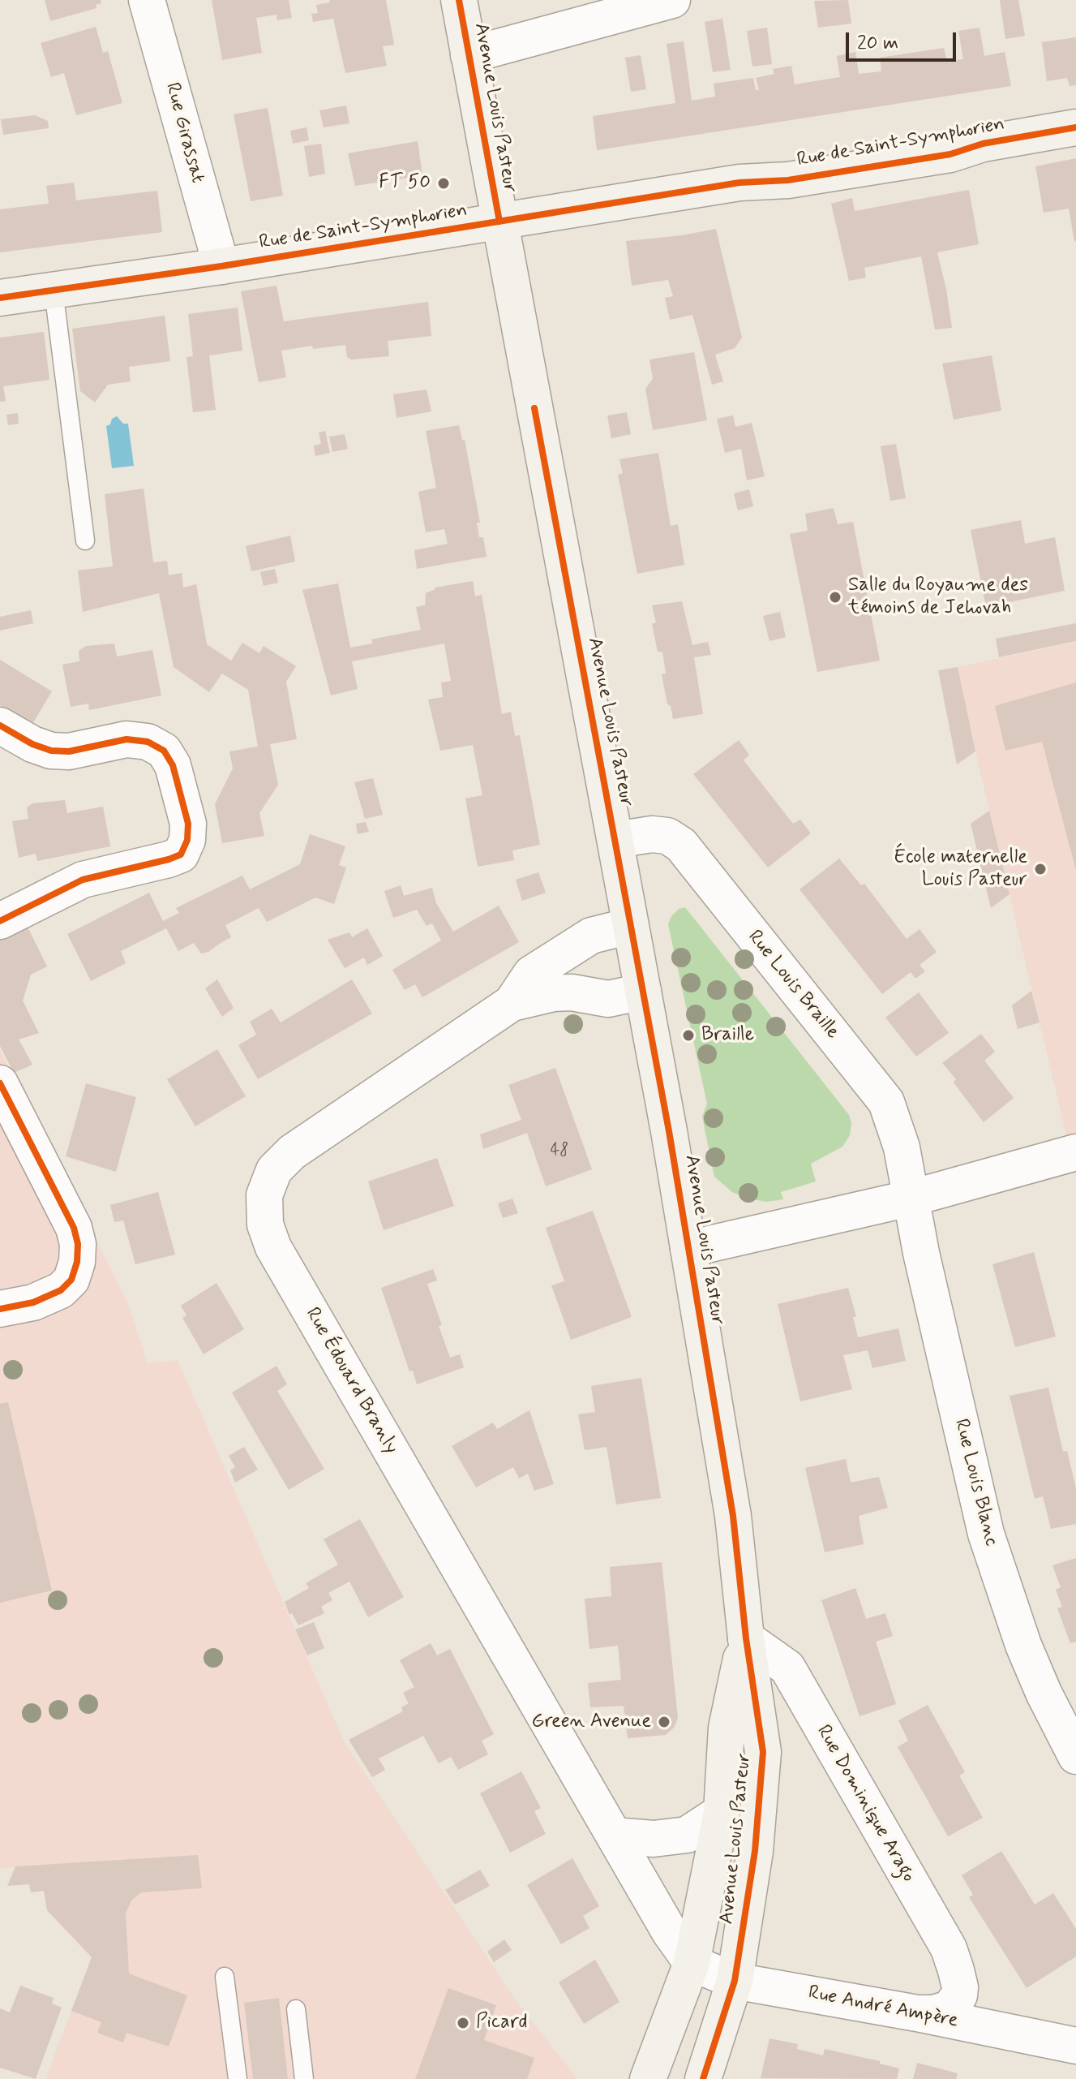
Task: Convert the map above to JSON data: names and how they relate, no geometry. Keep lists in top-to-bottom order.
{
  "streets": {
    "main road": ["Avenue Louis Pasteur", "Rue de Saint-Symphorien"],
    "street": [
      "Rue Girassat",
      "Rue Louis Braille",
      "Rue Édouard Branly",
      "Rue Louis Blanc",
      "Rue Dominique Arago",
      "Rue André Ampère"
    ]
  },
  "crossings": [
    ["Avenue Louis Pasteur", "Rue de Saint-Symphorien"],
    ["Avenue Louis Pasteur", "Rue Louis Braille"],
    ["Avenue Louis Pasteur", "Rue Édouard Branly"],
    ["Avenue Louis Pasteur", "Rue Dominique Arago"],
    ["Avenue Louis Pasteur", "Rue André Ampère"],
    ["Rue Girassat", "Rue de Saint-Symphorien"],
    ["Rue Louis Braille", "Rue Louis Blanc"],
    ["Rue Édouard Branly", "Rue André Ampère"],
    ["Rue Dominique Arago", "Rue André Ampère"]
  ],
  "places": [
    "FT 50",
    "Salle du Royaume des témoins de Jehovah",
    "École maternelle Louis Pasteur",
    "Braille",
    "Green Avenue",
    "Picard"
  ],
  "house_numbers": ["48"],
  "scale_bar": "20 m"
}
